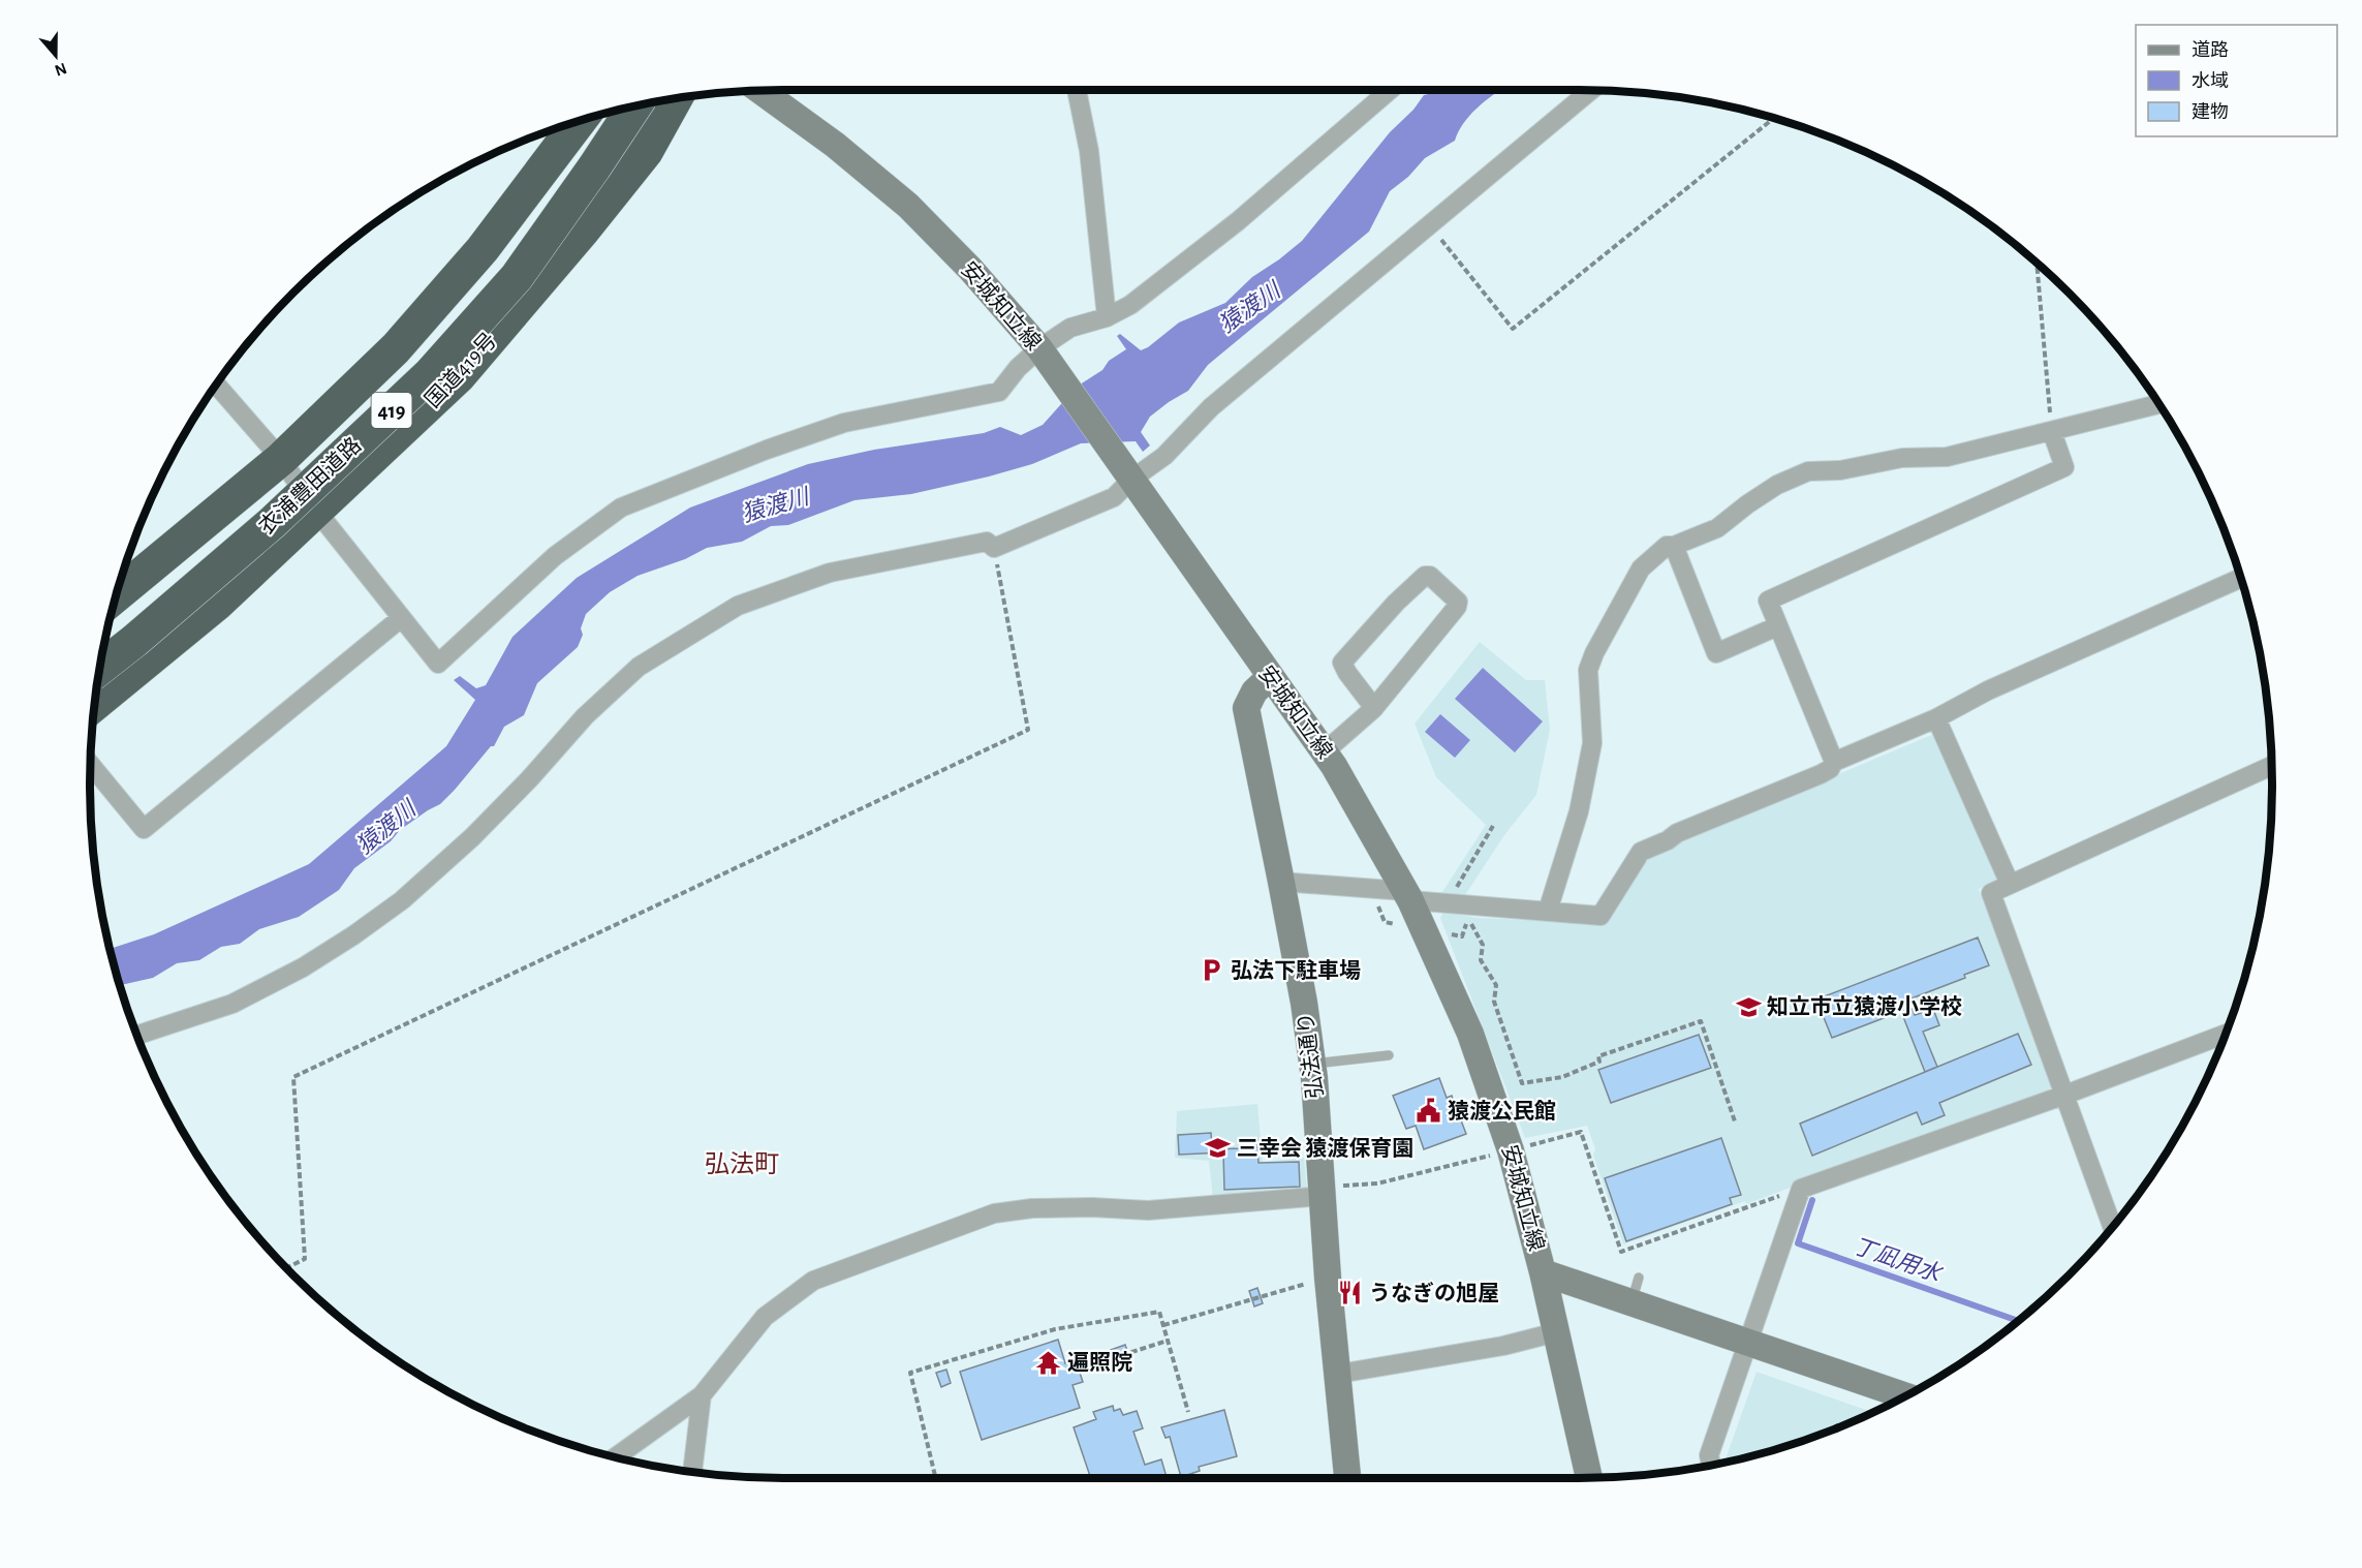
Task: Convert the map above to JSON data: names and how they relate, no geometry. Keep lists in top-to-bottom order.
{
  "streets": {
    "highway": ["国道419号", "419", "衣浦豊田道路"],
    "main road": ["安城知立線", "弘法通り"]
  },
  "crossings": [
    ["安城知立線", "弘法通り"]
  ],
  "districts": ["弘法町"],
  "water": ["猿渡川", "丁凪用水"],
  "places": {
    "parking": ["弘法下駐車場"],
    "school or university": ["知立市立猿渡小学校", "三幸会 猿渡保育園"],
    "public building": ["猿渡公民館"],
    "restaurant": ["うなぎの旭屋"],
    "temple": ["遍照院"]
  },
  "legend": ["道路", "水域", "建物"],
  "north": "bottom"
}
